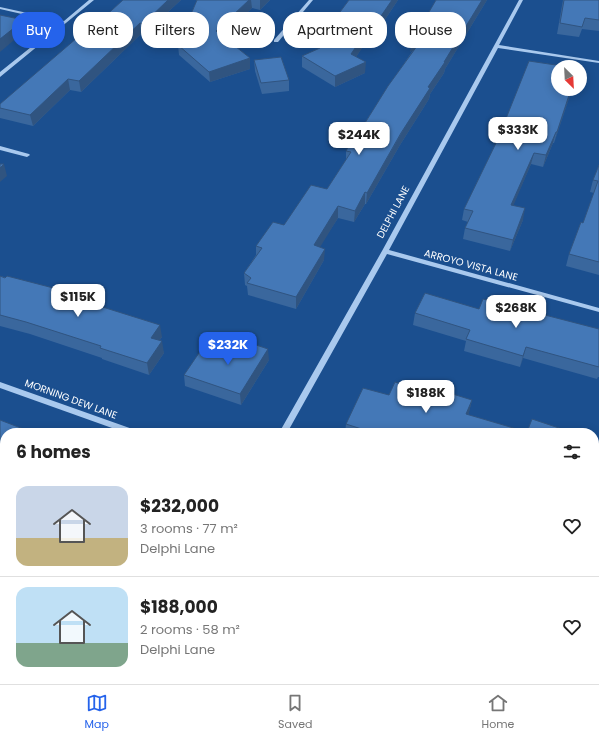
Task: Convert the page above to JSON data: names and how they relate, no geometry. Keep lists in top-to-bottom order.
{
  "streets": {
    "street": ["DELPHI LANE", "ARROYO VISTA LANE", "MORNING DEW LANE"]
  },
  "crossings": [
    ["DELPHI LANE", "ARROYO VISTA LANE"]
  ],
  "north": "bottom right",
  "page": {
    "chip": [
      "Buy",
      "Rent",
      "Filters",
      "New",
      "Apartment",
      "House"
    ],
    "price": [
      "$333K",
      "$244K",
      "$115K",
      "$268K",
      "$232K",
      "$188K"
    ],
    "heading": "6 homes",
    "list": [
      {
        "name": "$232,000",
        "note": "3 rooms · 77 m² · Delphi Lane"
      },
      {
        "name": "$188,000",
        "note": "2 rooms · 58 m² · Delphi Lane"
      }
    ],
    "tabs": ["Map", "Saved", "Home"]
  }
}
